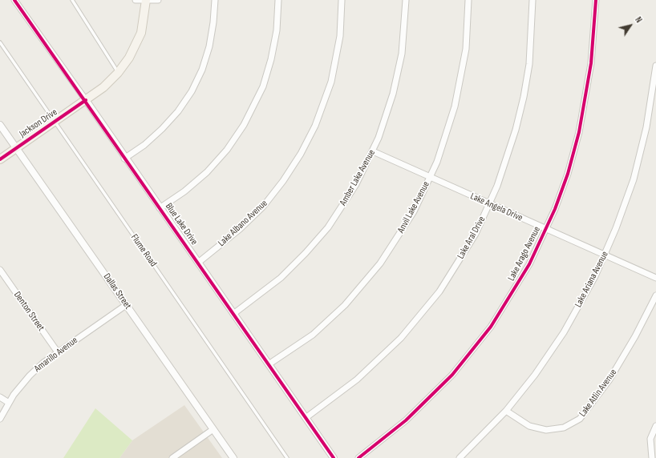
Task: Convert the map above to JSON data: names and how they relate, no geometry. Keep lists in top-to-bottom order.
{
  "streets": {
    "main road": ["Jackson Drive"],
    "street": [
      "Amber Lake Avenue",
      "Anvil Lake Avenue",
      "Lake Angela Drive",
      "Lake Albano Avenue",
      "Blue Lake Drive",
      "Lake Aral Drive",
      "Lake Arago Avenue",
      "Lake Ariana Avenue",
      "Dallas Street",
      "Denton Street",
      "Amarillo Avenue",
      "Lake Atlin Avenue"
    ],
    "lane": ["Flume Road"]
  },
  "crossings": [
    ["Jackson Drive", "Blue Lake Drive"],
    ["Jackson Drive", "Flume Road"],
    ["Jackson Drive", "Dallas Street"],
    ["Amber Lake Avenue", "Lake Angela Drive"],
    ["Amber Lake Avenue", "Blue Lake Drive"],
    ["Anvil Lake Avenue", "Lake Angela Drive"],
    ["Anvil Lake Avenue", "Blue Lake Drive"],
    ["Lake Angela Drive", "Lake Aral Drive"],
    ["Lake Angela Drive", "Lake Arago Avenue"],
    ["Lake Angela Drive", "Lake Ariana Avenue"],
    ["Lake Albano Avenue", "Blue Lake Drive"],
    ["Blue Lake Drive", "Lake Aral Drive"],
    ["Lake Ariana Avenue", "Lake Atlin Avenue"],
    ["Dallas Street", "Amarillo Avenue"],
    ["Denton Street", "Amarillo Avenue"]
  ],
  "north": "top right"
}
